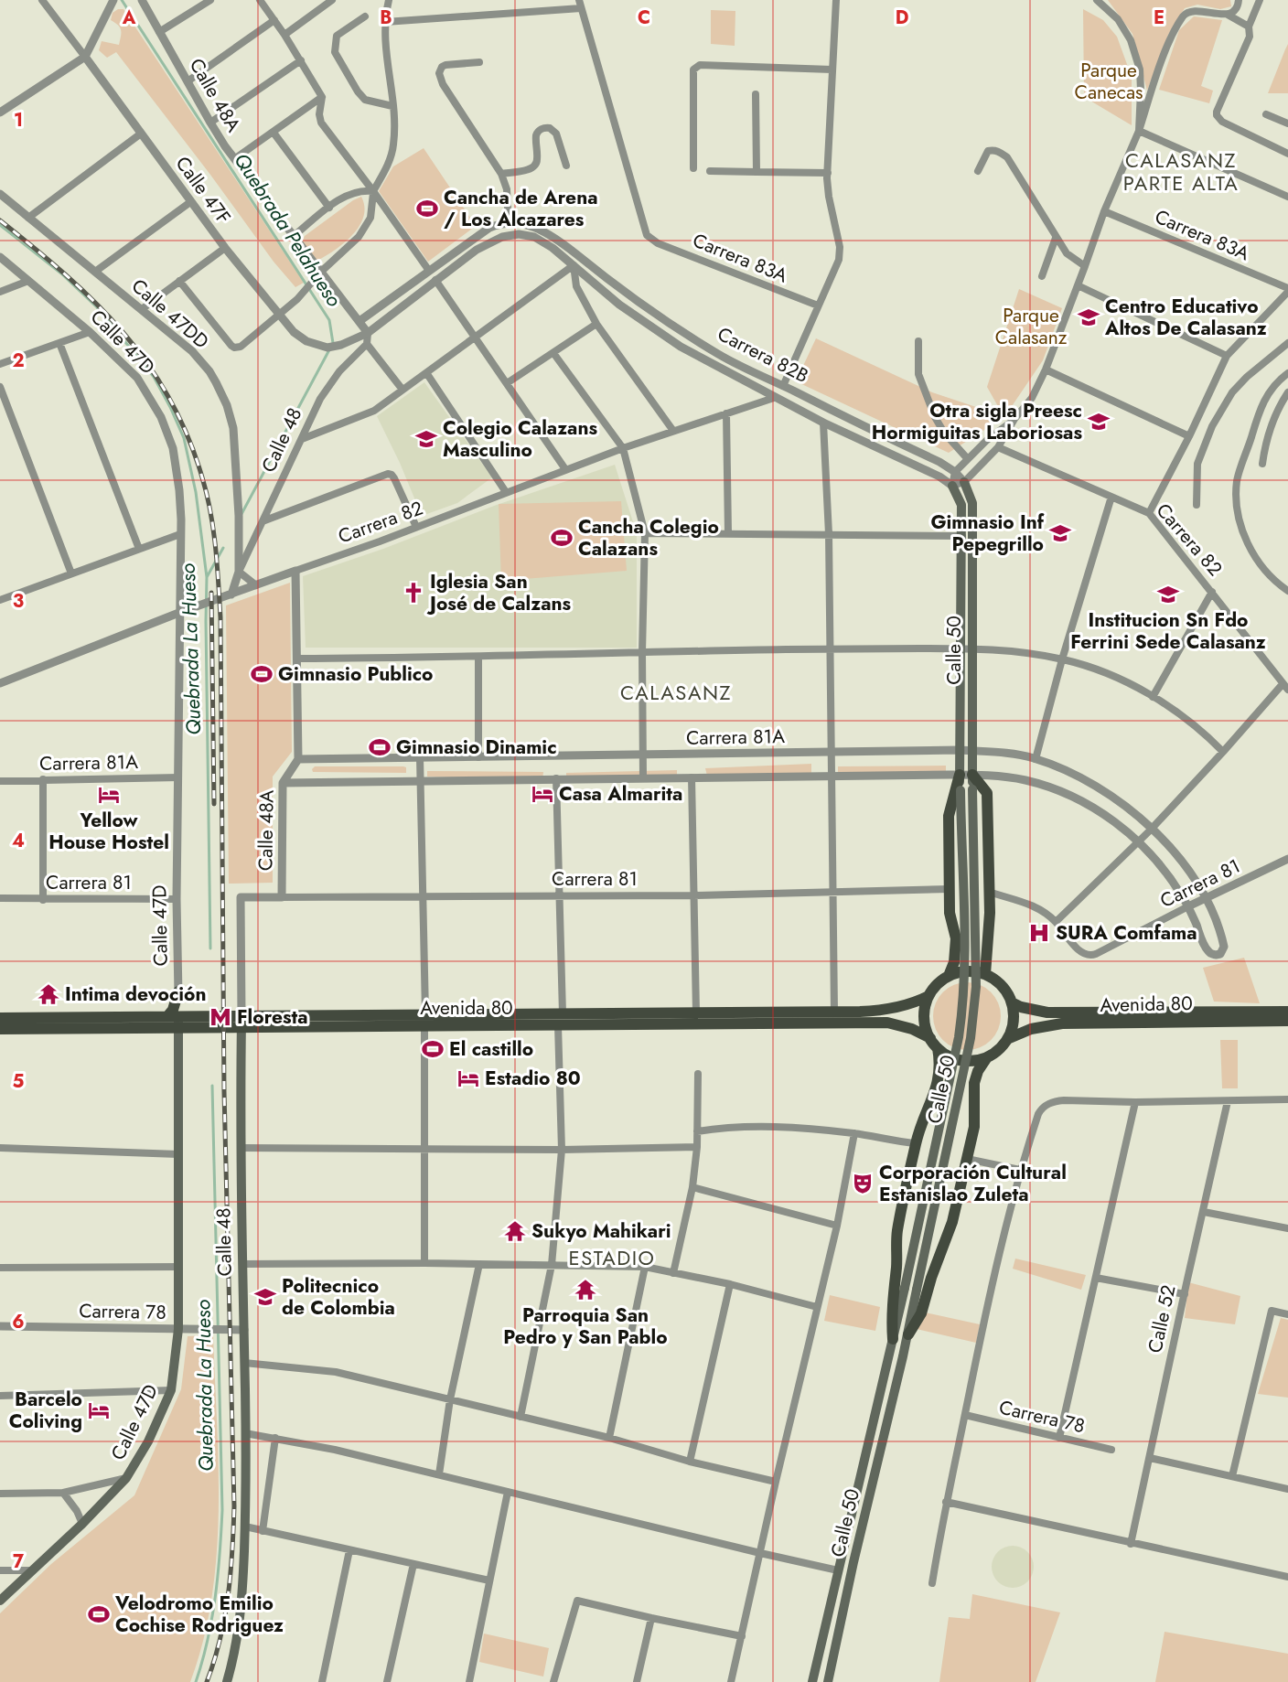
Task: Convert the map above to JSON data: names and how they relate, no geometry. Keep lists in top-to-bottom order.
{
  "streets": {
    "main road": [
      "Calle 47D",
      "Carrera 82B",
      "Calle 48",
      "Calle 50",
      "Avenida 80"
    ],
    "street": [
      "Calle 48A",
      "Calle 47F",
      "Carrera 83A",
      "Calle 47DD",
      "Carrera 82",
      "Carrera 81A",
      "Carrera 81",
      "Carrera 78",
      "Calle 52"
    ]
  },
  "crossings": [
    ["Calle 48A", "Calle 47F"],
    ["Calle 48A", "Carrera 81A"],
    ["Calle 48A", "Carrera 81"],
    ["Calle 47DD", "Calle 48"],
    ["Calle 47DD", "Carrera 82"],
    ["Calle 47D", "Carrera 82"],
    ["Calle 47D", "Carrera 81A"],
    ["Calle 47D", "Carrera 81"],
    ["Calle 47D", "Avenida 80"],
    ["Calle 47D", "Carrera 78"],
    ["Carrera 82B", "Carrera 82"],
    ["Carrera 82B", "Calle 50"],
    ["Calle 48", "Carrera 81"],
    ["Calle 48", "Avenida 80"],
    ["Calle 48", "Carrera 78"],
    ["Calle 50", "Carrera 81A"]
  ],
  "districts": ["CALASANZ PARTE ALTA", "CALASANZ", "ESTADIO"],
  "water": ["Quebrada Pelahueso", "Quebrada La Hueso"],
  "parks": ["Parque Canecas", "Parque Calasanz"],
  "places": {
    "sports": [
      "Cancha de Arena / Los Alcazares",
      "Cancha Colegio Calazans",
      "Gimnasio Publico",
      "Gimnasio Dinamic",
      "El castillo",
      "Velodromo Emilio Cochise Rodriguez"
    ],
    "school or university": [
      "Centro Educativo Altos De Calasanz",
      "Otra sigla Preesc Hormiguitas Laboriosas",
      "Colegio Calazans Masculino",
      "Gimnasio Inf Pepegrillo",
      "Institucion Sn Fdo Ferrini Sede Calasanz",
      "Politecnico de Colombia"
    ],
    "church": ["Iglesia San José de Calzans"],
    "hotel": [
      "Casa Almarita",
      "Yellow House Hostel",
      "Estadio 80",
      "Barcelo Coliving"
    ],
    "hospital": ["SURA Comfama"],
    "temple": ["Intima devoción", "Sukyo Mahikari", "Parroquia San Pedro y San Pablo"],
    "metro station": ["Floresta"],
    "theatre": ["Corporación Cultural Estanislao Zuleta"]
  },
  "grid": {
    "columns": [
      "A",
      "B",
      "C",
      "D",
      "E"
    ],
    "rows": [
      "1",
      "2",
      "3",
      "4",
      "5",
      "6",
      "7"
    ]
  }
}
